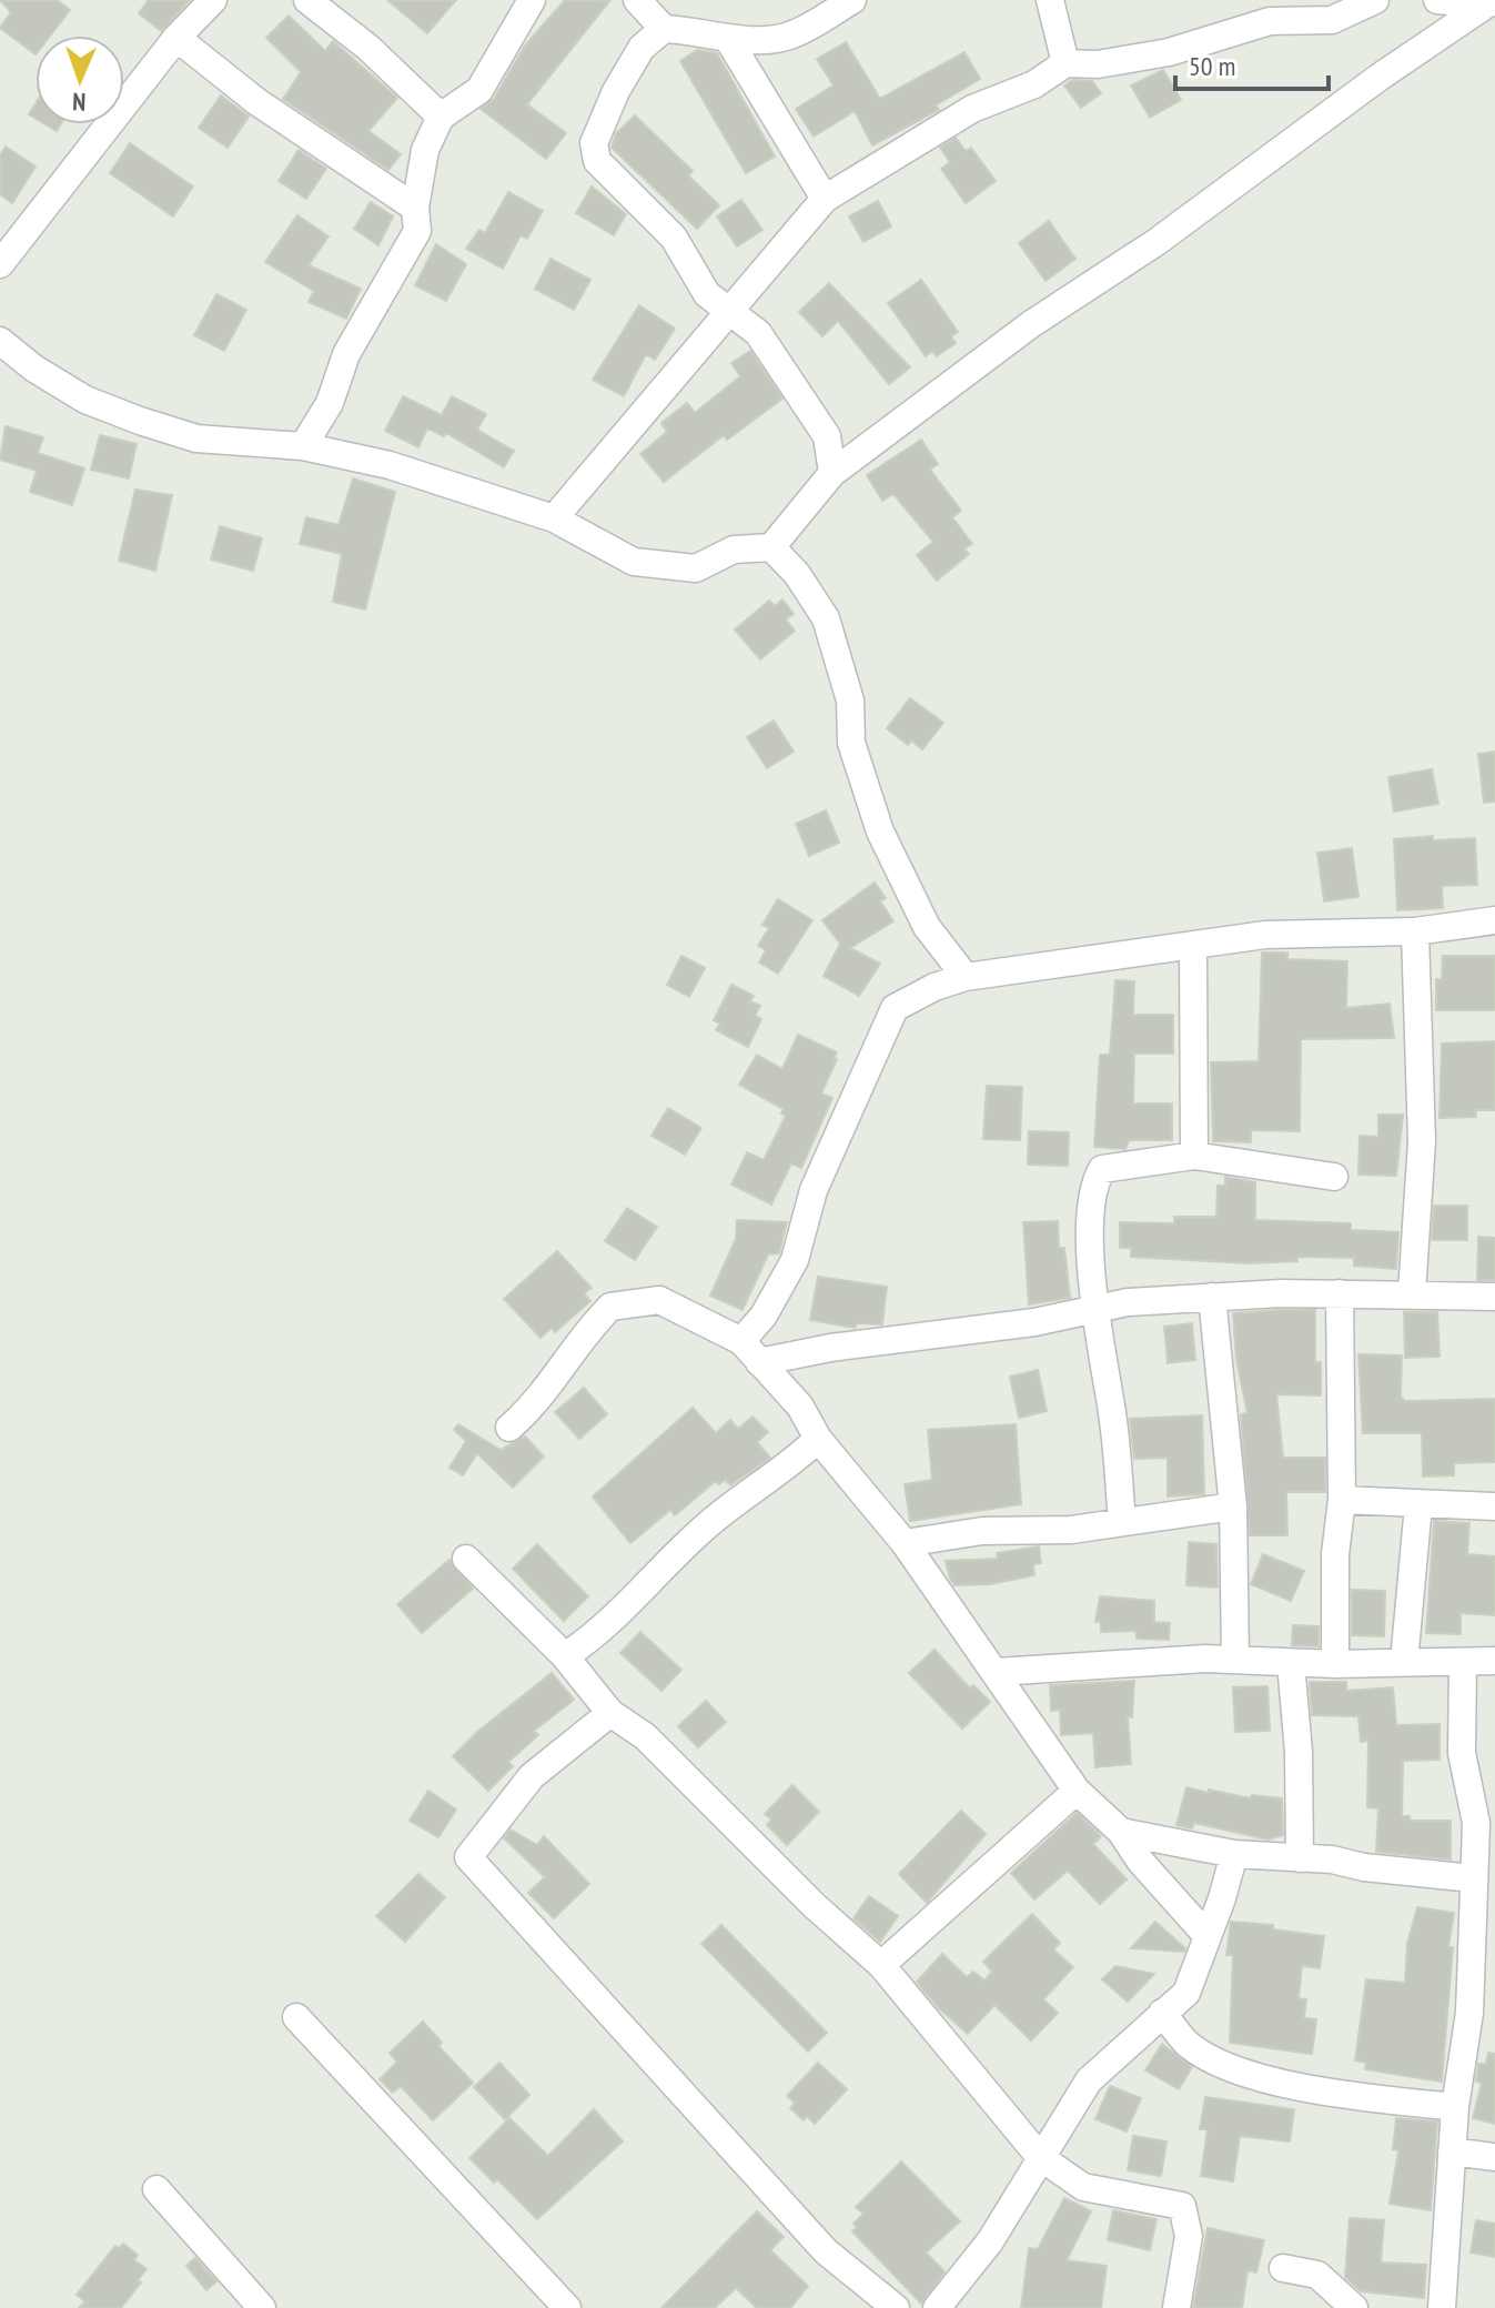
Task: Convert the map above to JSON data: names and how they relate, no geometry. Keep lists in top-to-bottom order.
{
  "scale_bar": "50 m",
  "north": "bottom"
}
